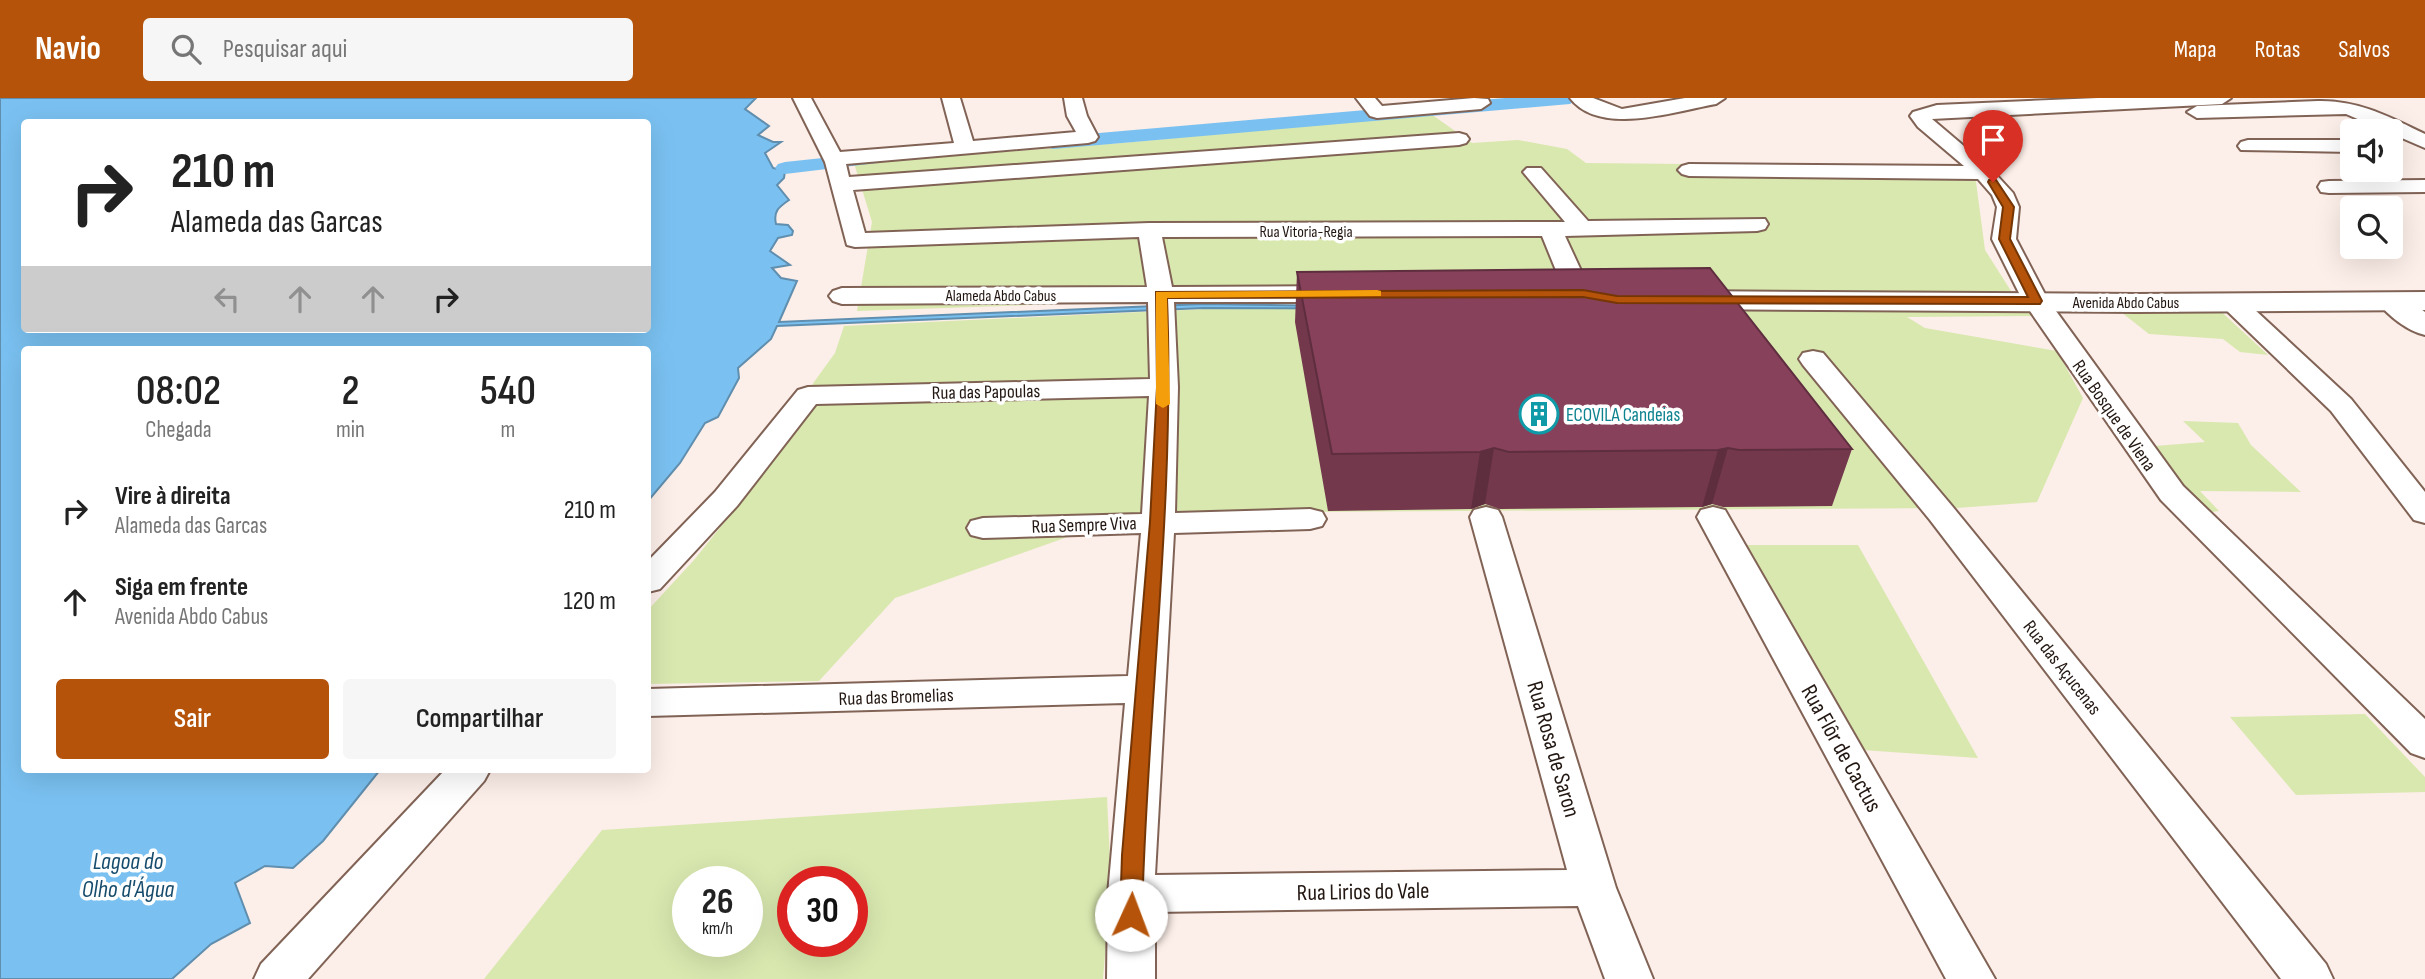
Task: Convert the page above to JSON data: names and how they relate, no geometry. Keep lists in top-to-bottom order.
{
  "streets": {
    "main road": ["Avenida Abdo Cabus"],
    "street": [
      "Rua Vitoria-Regia",
      "Alameda Abdo Cabus",
      "Rua das Papoulas",
      "Rua Bosque de Viena",
      "Rua Sempre Viva",
      "Rua das Açucenas",
      "Rua das Bromelias",
      "Rua Flôr de Cactus",
      "Rua Rosa de Saron",
      "Rua Lirios do Vale"
    ]
  },
  "crossings": [
    ["Avenida Abdo Cabus", "Rua Bosque de Viena"],
    ["Rua Rosa de Saron", "Rua Lirios do Vale"]
  ],
  "water": ["Lagoa do Olho d'Água"],
  "places": {
    "building": ["ECOVILA Candeias"]
  },
  "page": {
    "header": "Navio",
    "search": "Pesquisar aqui",
    "nav": ["Mapa", "Rotas", "Salvos"],
    "turn": ["210 m", "Alameda das Garcas"],
    "eta": [
      "08:02",
      "Chegada",
      "2",
      "min",
      "540",
      "m"
    ],
    "list": [
      {
        "name": "Vire à direita",
        "note": "Alameda das Garcas",
        "value": "210 m"
      },
      {
        "name": "Siga em frente",
        "note": "Avenida Abdo Cabus",
        "value": "120 m"
      }
    ],
    "buttons": ["Sair", "Compartilhar"],
    "speed": "26 km/h",
    "limit": "30"
  }
}
